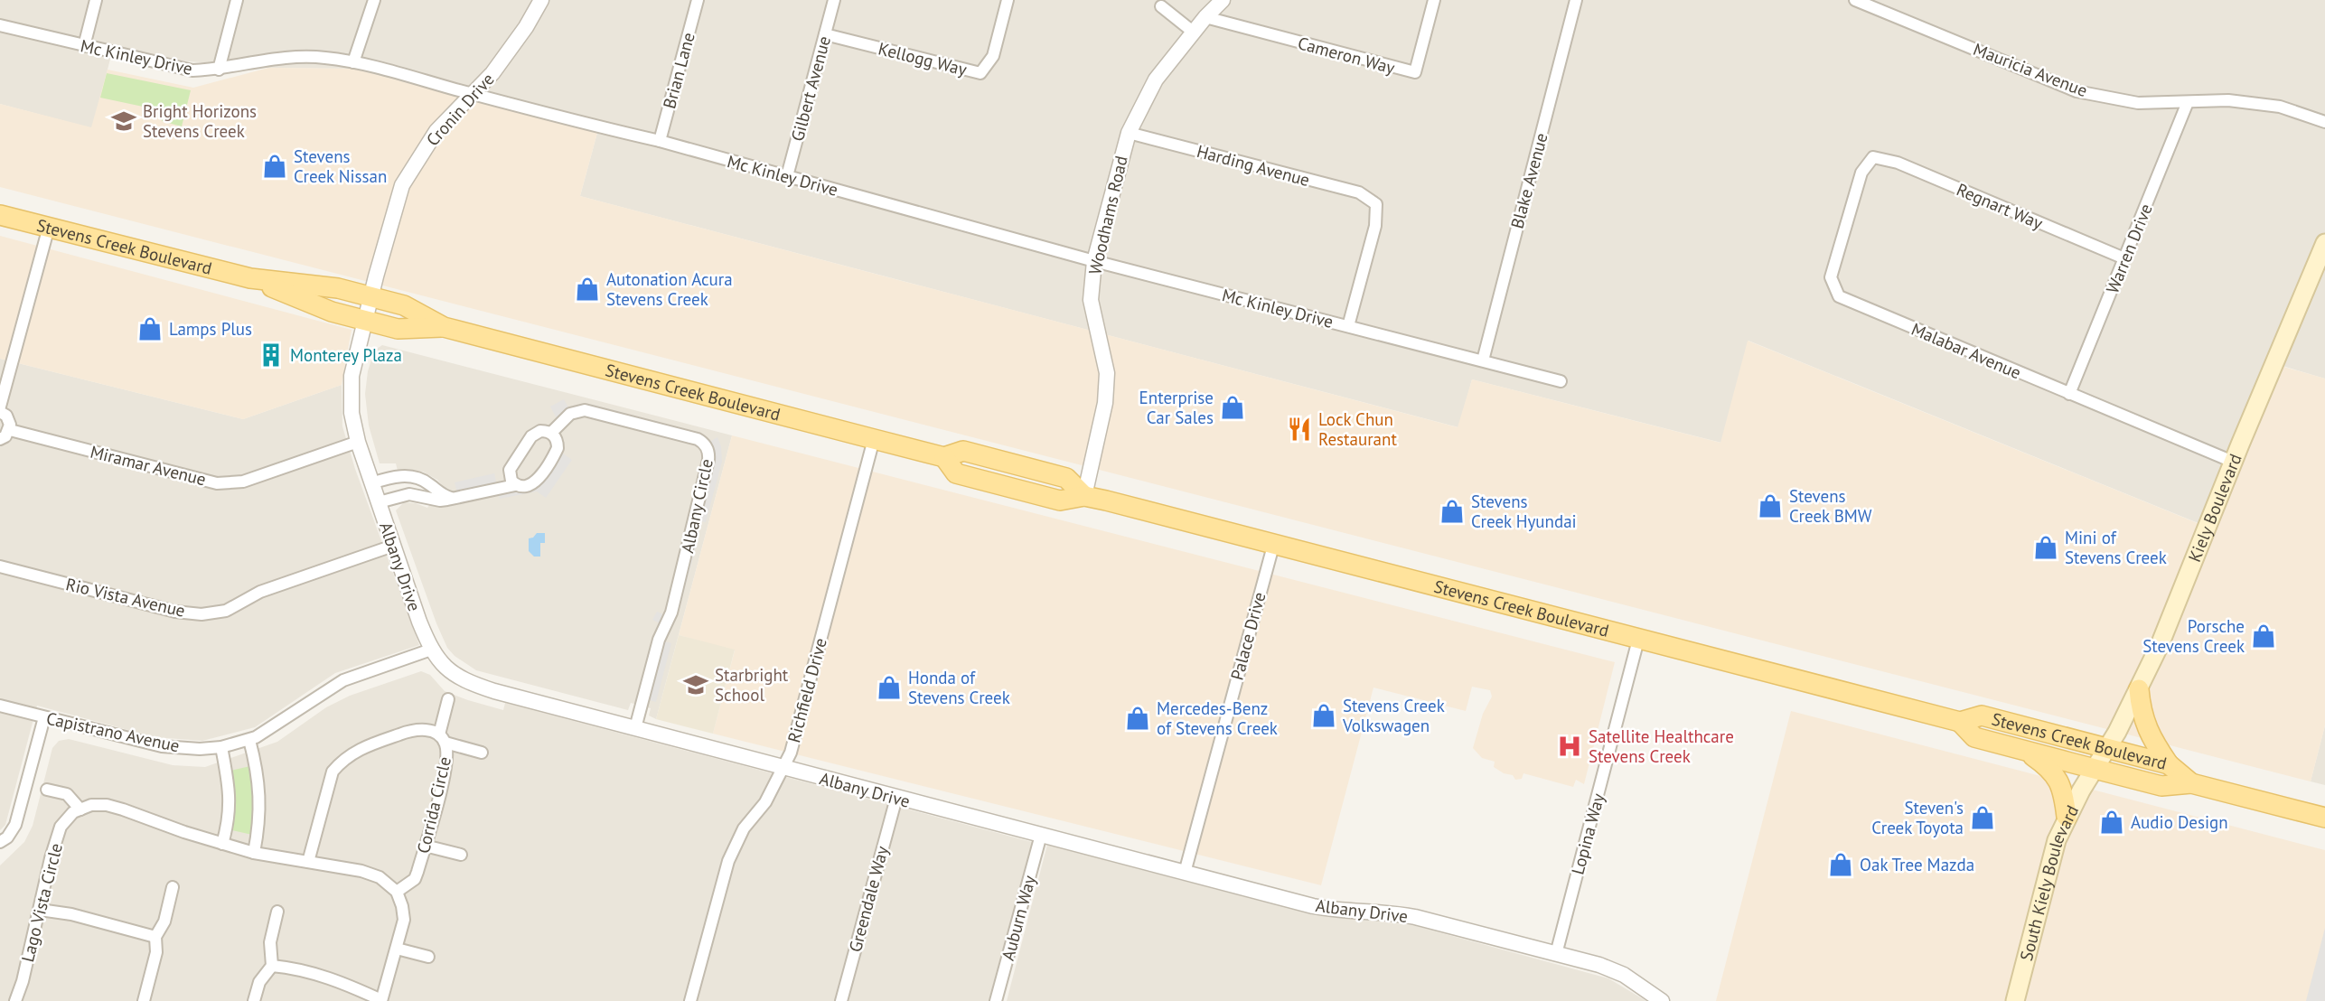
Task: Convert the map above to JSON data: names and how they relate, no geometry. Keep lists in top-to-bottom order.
{
  "streets": {
    "main road": ["Stevens Creek Boulevard", "Kiely Boulevard", "South Kiely Boulevard"],
    "street": [
      "Cameron Way",
      "Mc Kinley Drive",
      "Kellogg Way",
      "Mauricia Avenue",
      "Brian Lane",
      "Gilbert Avenue",
      "Cronin Drive",
      "Harding Avenue",
      "Blake Avenue",
      "Regnart Way",
      "Woodhams Road",
      "Warren Drive",
      "Malabar Avenue",
      "Miramar Avenue",
      "Albany Circle",
      "Albany Drive",
      "Rio Vista Avenue",
      "Palace Drive",
      "Richfield Drive",
      "Capistrano Avenue",
      "Corrida Circle",
      "Lopina Way",
      "Greendale Way",
      "Lago Vista Circle",
      "Auburn Way"
    ]
  },
  "crossings": [
    ["Cameron Way", "Woodhams Road"],
    ["Mc Kinley Drive", "Brian Lane"],
    ["Mc Kinley Drive", "Gilbert Avenue"],
    ["Mc Kinley Drive", "Cronin Drive"],
    ["Mc Kinley Drive", "Harding Avenue"],
    ["Mc Kinley Drive", "Blake Avenue"],
    ["Mc Kinley Drive", "Woodhams Road"],
    ["Kellogg Way", "Gilbert Avenue"],
    ["Mauricia Avenue", "Warren Drive"],
    ["Cronin Drive", "Stevens Creek Boulevard"],
    ["Cronin Drive", "Albany Drive"],
    ["Harding Avenue", "Woodhams Road"],
    ["Regnart Way", "Warren Drive"],
    ["Regnart Way", "Malabar Avenue"],
    ["Woodhams Road", "Stevens Creek Boulevard"],
    ["Stevens Creek Boulevard", "Kiely Boulevard"],
    ["Stevens Creek Boulevard", "Albany Drive"],
    ["Stevens Creek Boulevard", "Palace Drive"],
    ["Stevens Creek Boulevard", "Richfield Drive"],
    ["Stevens Creek Boulevard", "Lopina Way"],
    ["Stevens Creek Boulevard", "South Kiely Boulevard"],
    ["Warren Drive", "Malabar Avenue"],
    ["Malabar Avenue", "Kiely Boulevard"],
    ["Miramar Avenue", "Albany Drive"],
    ["Albany Circle", "Albany Drive"],
    ["Kiely Boulevard", "South Kiely Boulevard"],
    ["Albany Drive", "Rio Vista Avenue"],
    ["Albany Drive", "Palace Drive"],
    ["Albany Drive", "Richfield Drive"],
    ["Albany Drive", "Capistrano Avenue"],
    ["Albany Drive", "Lopina Way"],
    ["Albany Drive", "Greendale Way"],
    ["Albany Drive", "Auburn Way"]
  ],
  "places": {
    "school or university": ["Bright Horizons Stevens Creek", "Starbright School"],
    "shop": [
      "Stevens Creek Nissan",
      "Autonation Acura Stevens Creek",
      "Lamps Plus",
      "Enterprise Car Sales",
      "Stevens Creek BMW",
      "Stevens Creek Hyundai",
      "Mini of Stevens Creek",
      "Porsche Stevens Creek",
      "Honda of Stevens Creek",
      "Stevens Creek Volkswagen",
      "Mercedes-Benz of Stevens Creek",
      "Steven's Creek Toyota",
      "Audio Design",
      "Oak Tree Mazda"
    ],
    "building": ["Monterey Plaza"],
    "restaurant": ["Lock Chun Restaurant"],
    "hospital": ["Satellite Healthcare Stevens Creek"]
  }
}
